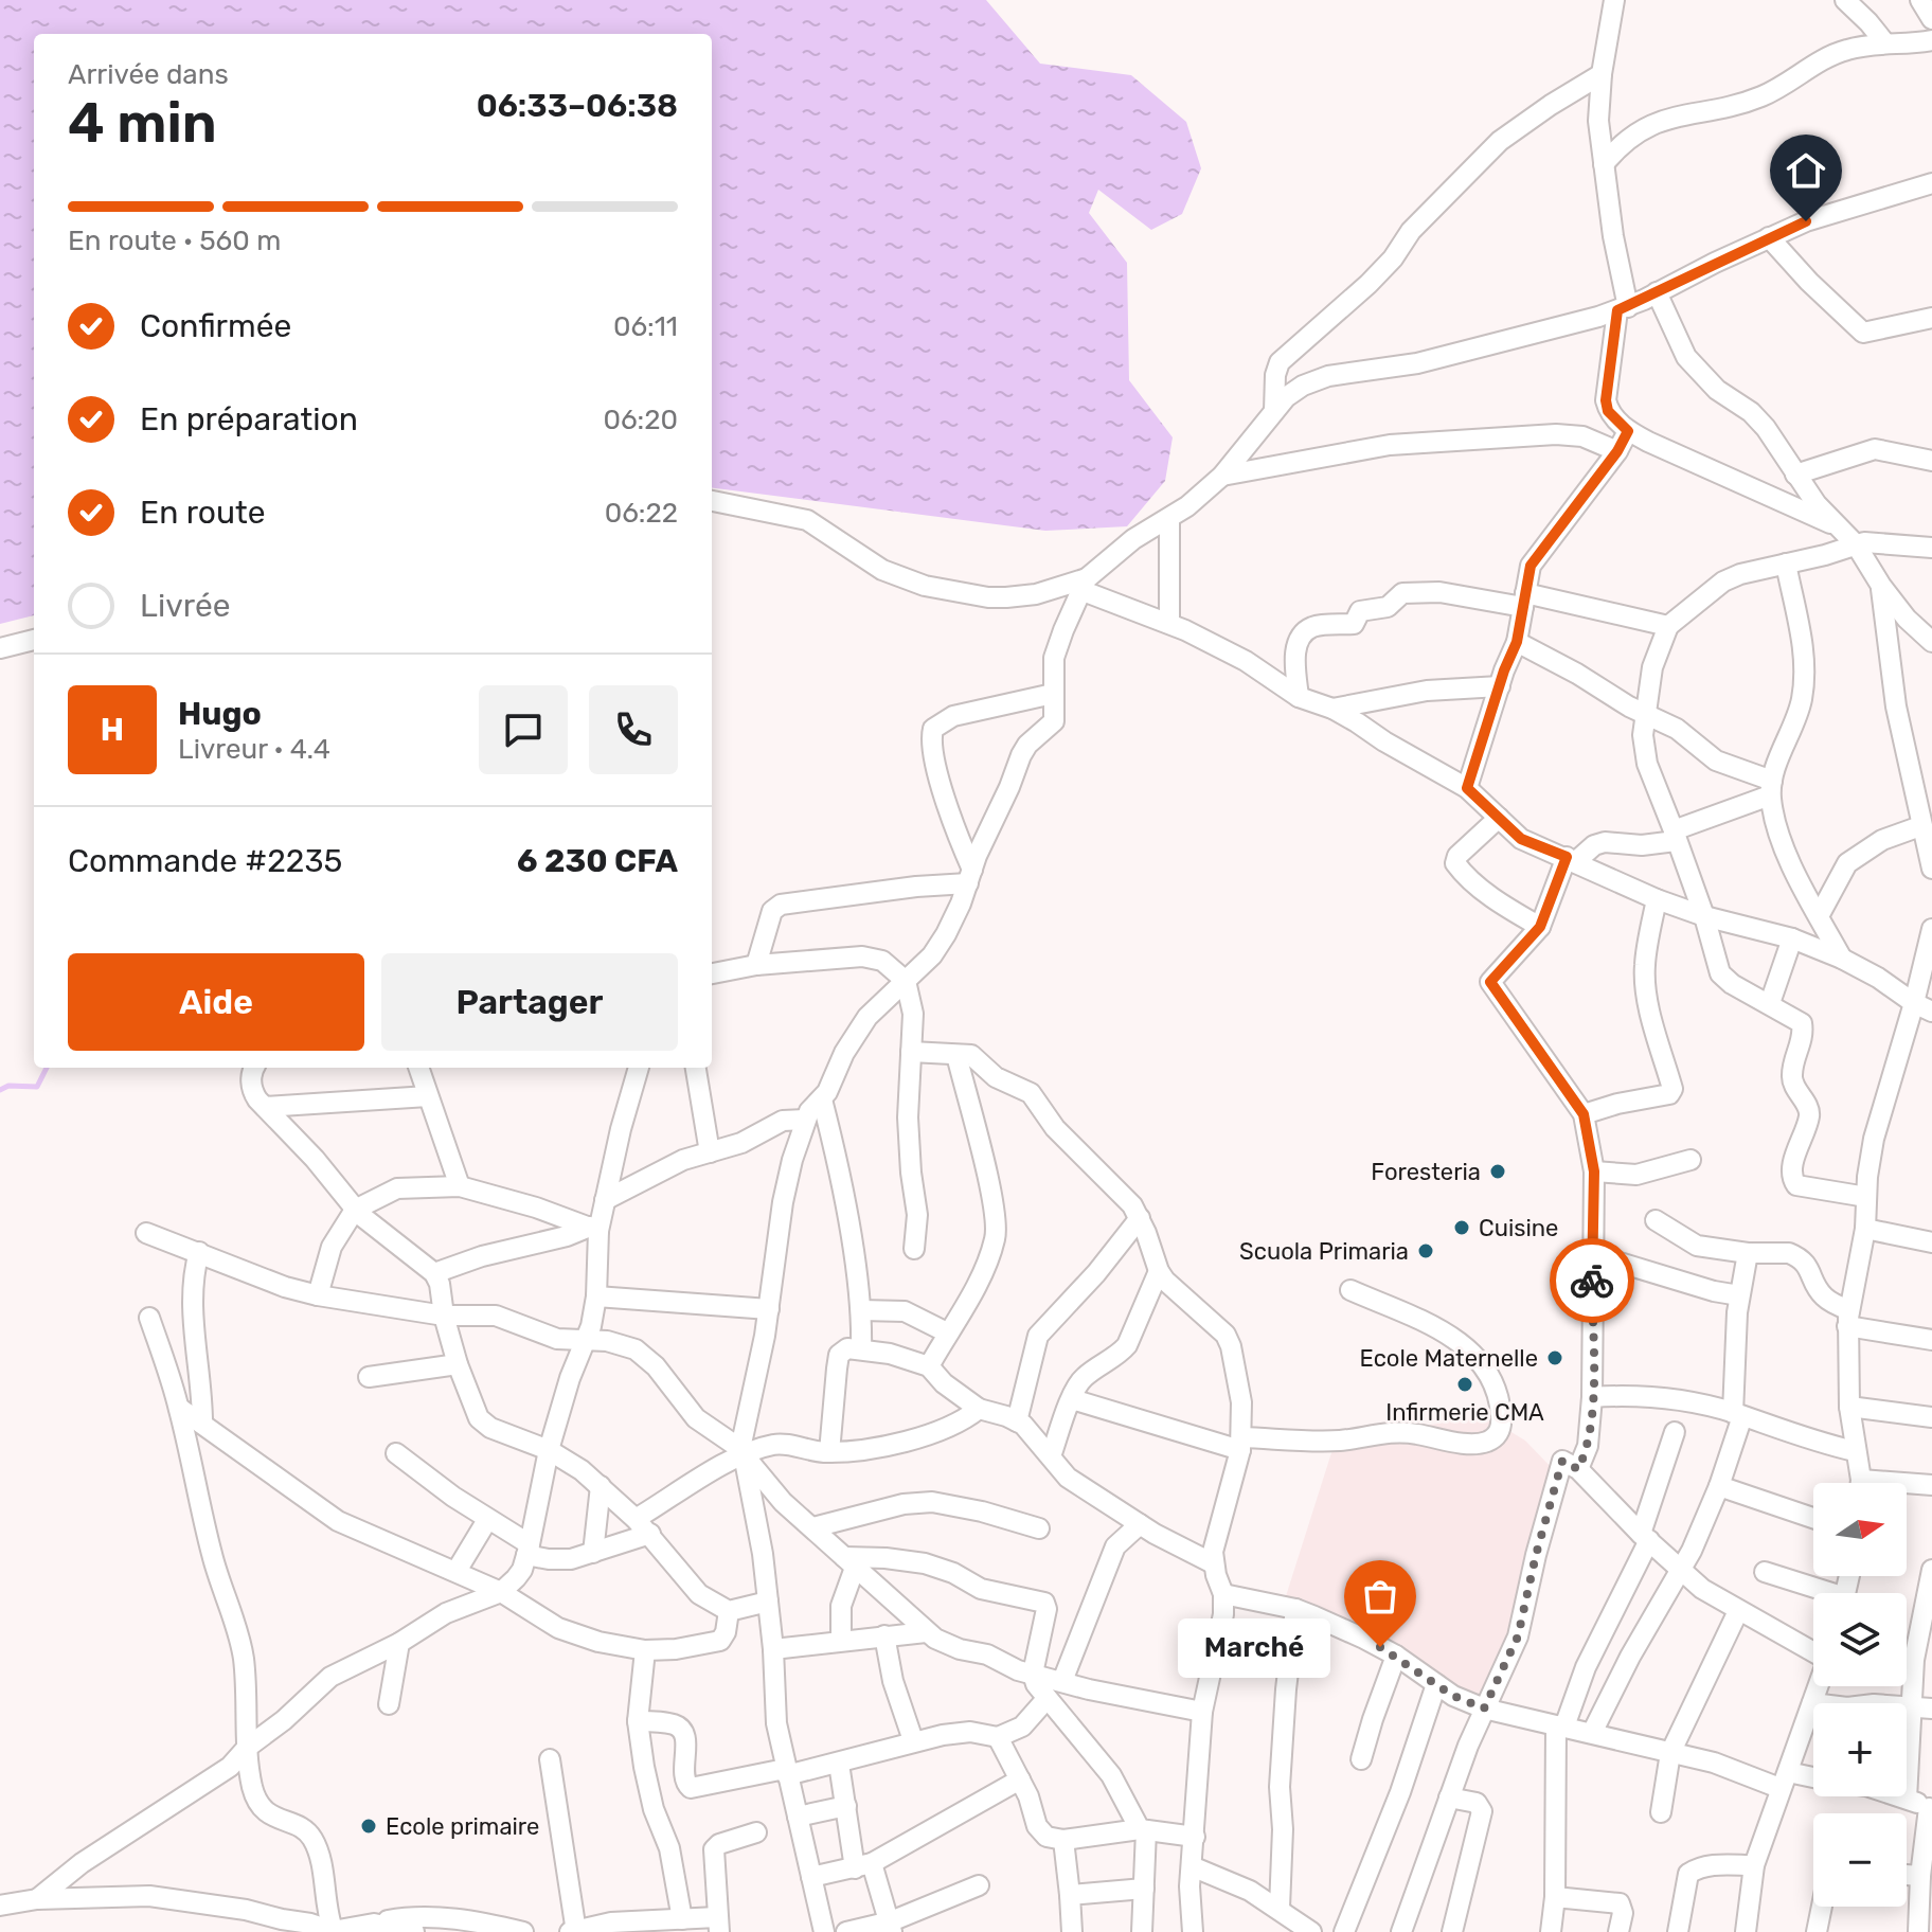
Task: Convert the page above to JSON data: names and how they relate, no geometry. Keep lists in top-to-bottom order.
{
  "places": [
    "Foresteria",
    "Cuisine",
    "Scuola Primaria",
    "Ecole Maternelle",
    "Infirmerie CMA",
    "Marché",
    "Ecole primaire"
  ],
  "north": "right",
  "page": {
    "heading": ["4 min", "Arrivée dans", "06:33–06:38"],
    "panel": [
      "Hugo",
      "Livreur · 4.4",
      "Commande #2235",
      "6 230 CFA"
    ],
    "bar": "En route · 560 m",
    "list": [
      ["Confirmée", "06:11"],
      ["En préparation", "06:20"],
      ["En route", "06:22"],
      "Livrée"
    ],
    "round": "H",
    "buttons": ["Aide", "Partager"],
    "map_buttons": ["+", "−"],
    "bubble": "Marché"
  }
}
